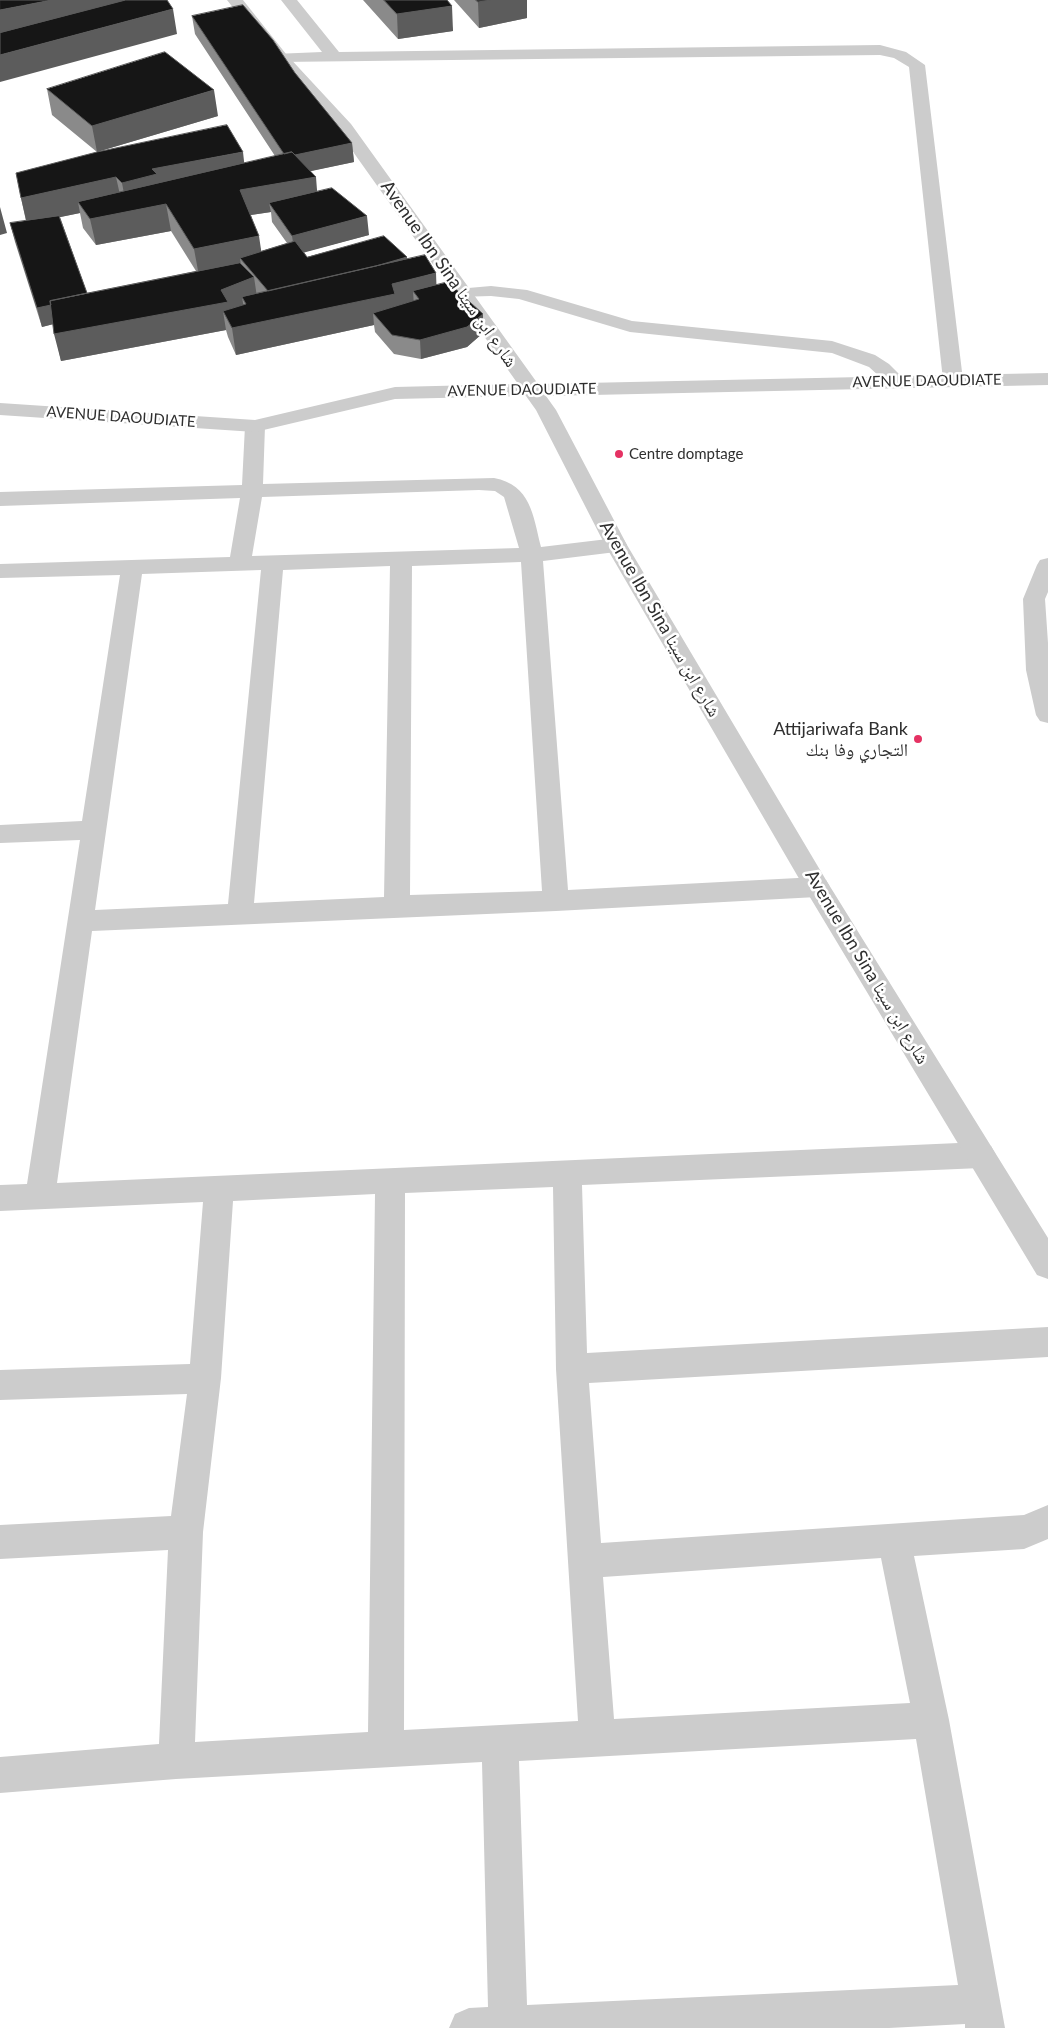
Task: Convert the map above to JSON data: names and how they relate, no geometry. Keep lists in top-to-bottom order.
{
  "streets": {
    "street": ["Avenue Ibn Sina شارع ابن سينا", "AVENUE DAOUDIATE"]
  },
  "crossings": [
    ["Avenue Ibn Sina شارع ابن سينا", "AVENUE DAOUDIATE"]
  ],
  "places": ["Centre domptage", "Attijariwafa Bank التجاري وفا بنك"]
}
